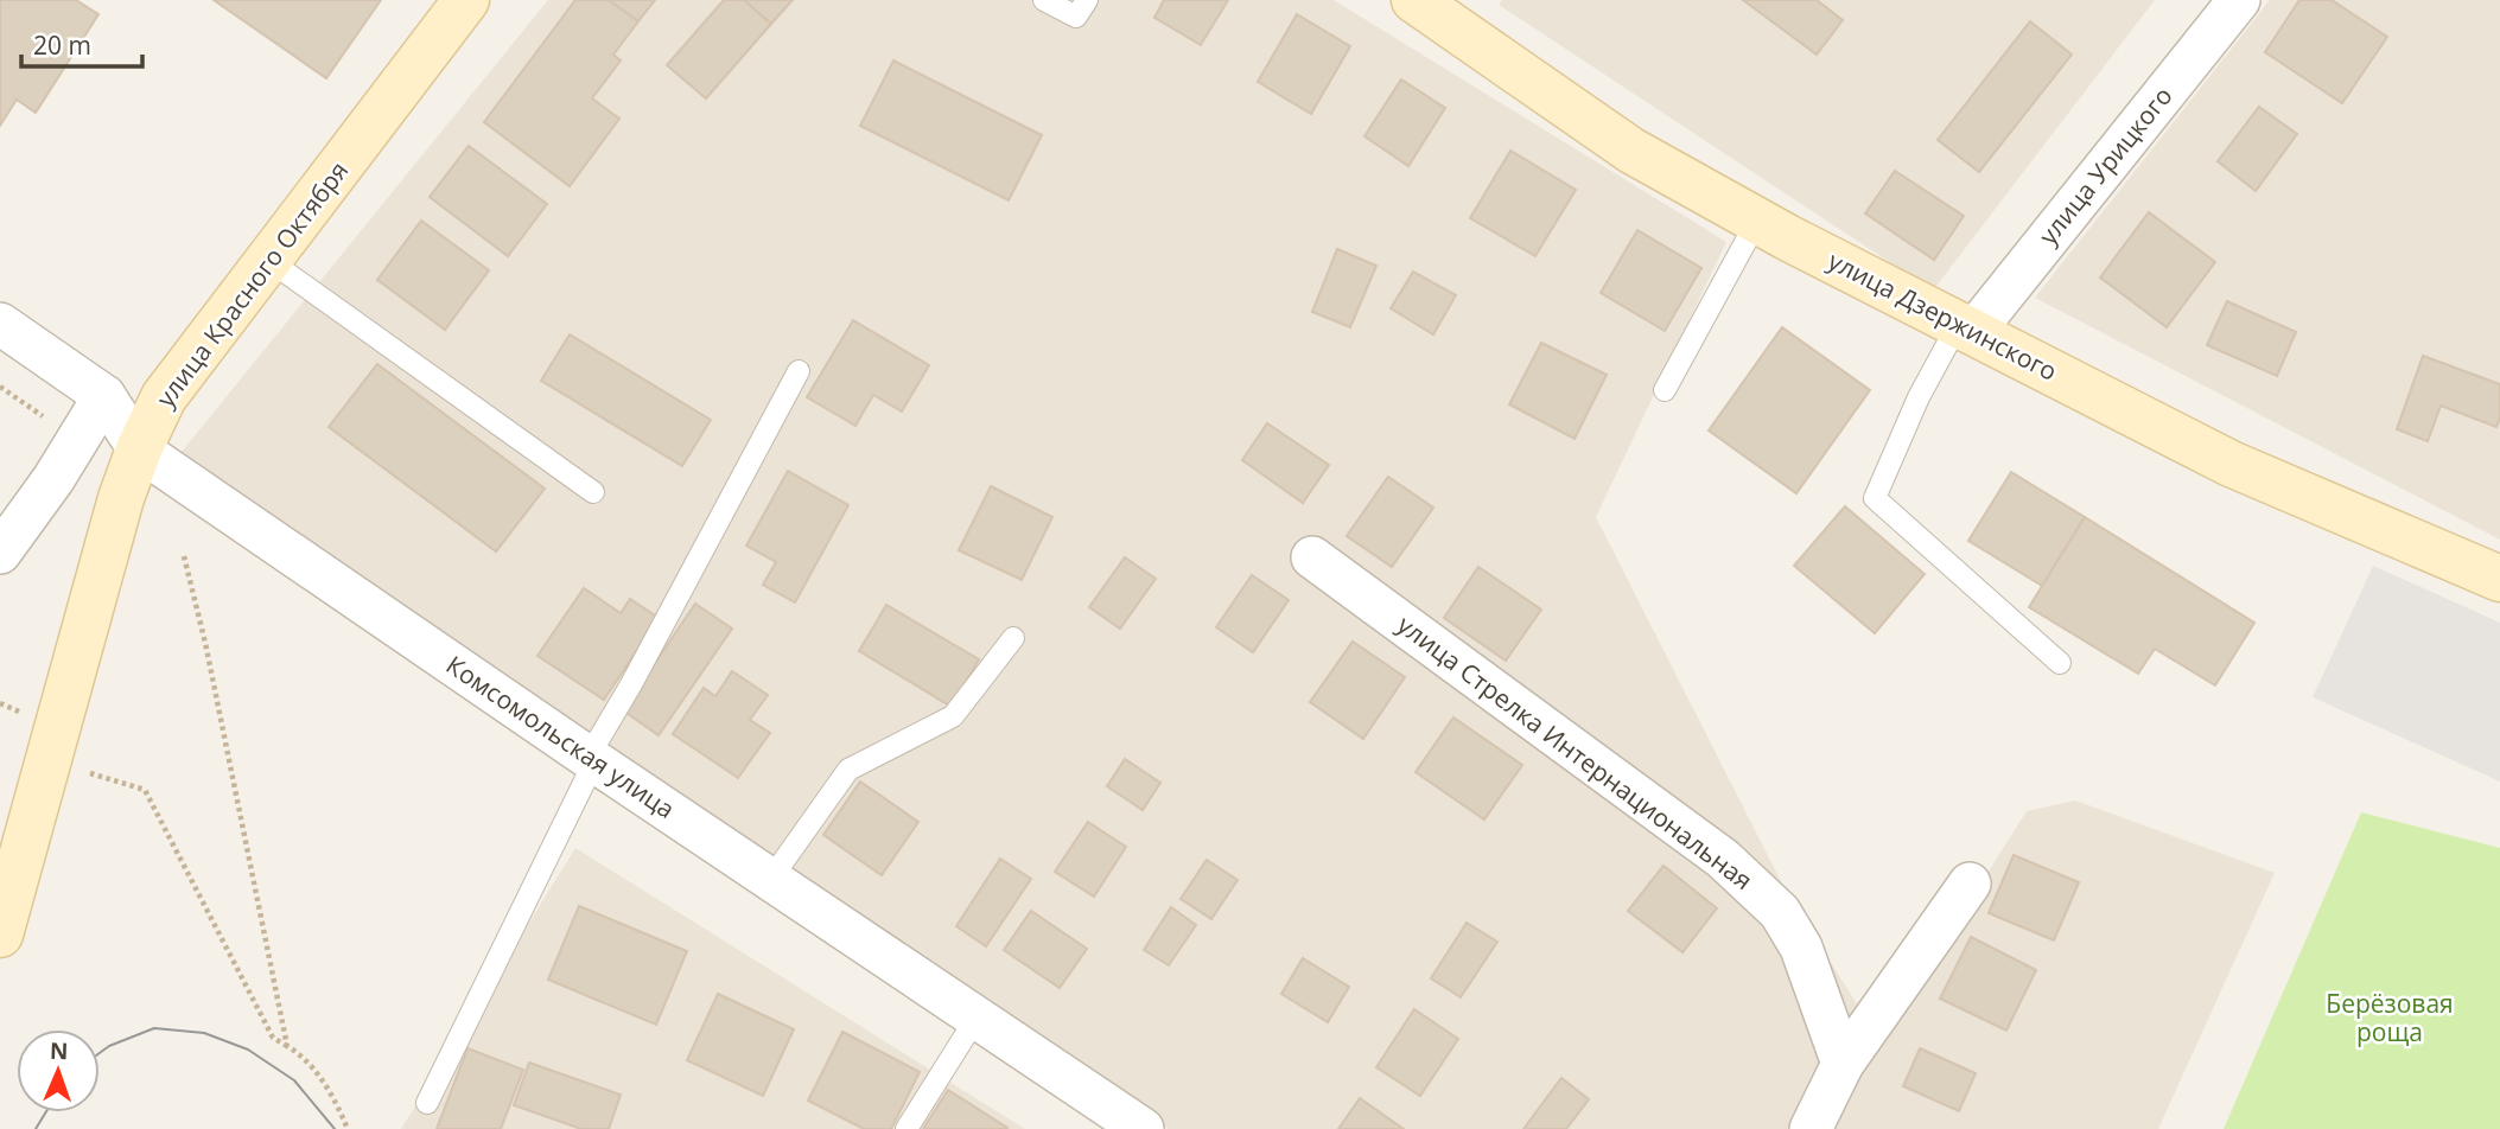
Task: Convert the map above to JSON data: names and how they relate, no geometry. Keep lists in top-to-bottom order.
{
  "streets": {
    "main road": ["улица Красного Октября", "улица Дзержинского"],
    "street": ["улица Урицкого", "Комсомольская улица", "улица Стрелка Интернациональная"]
  },
  "crossings": [
    ["улица Урицкого", "улица Дзержинского"],
    ["улица Красного Октября", "Комсомольская улица"]
  ],
  "parks": ["Берёзовая роща"],
  "scale_bar": "20 m",
  "north": "top"
}
